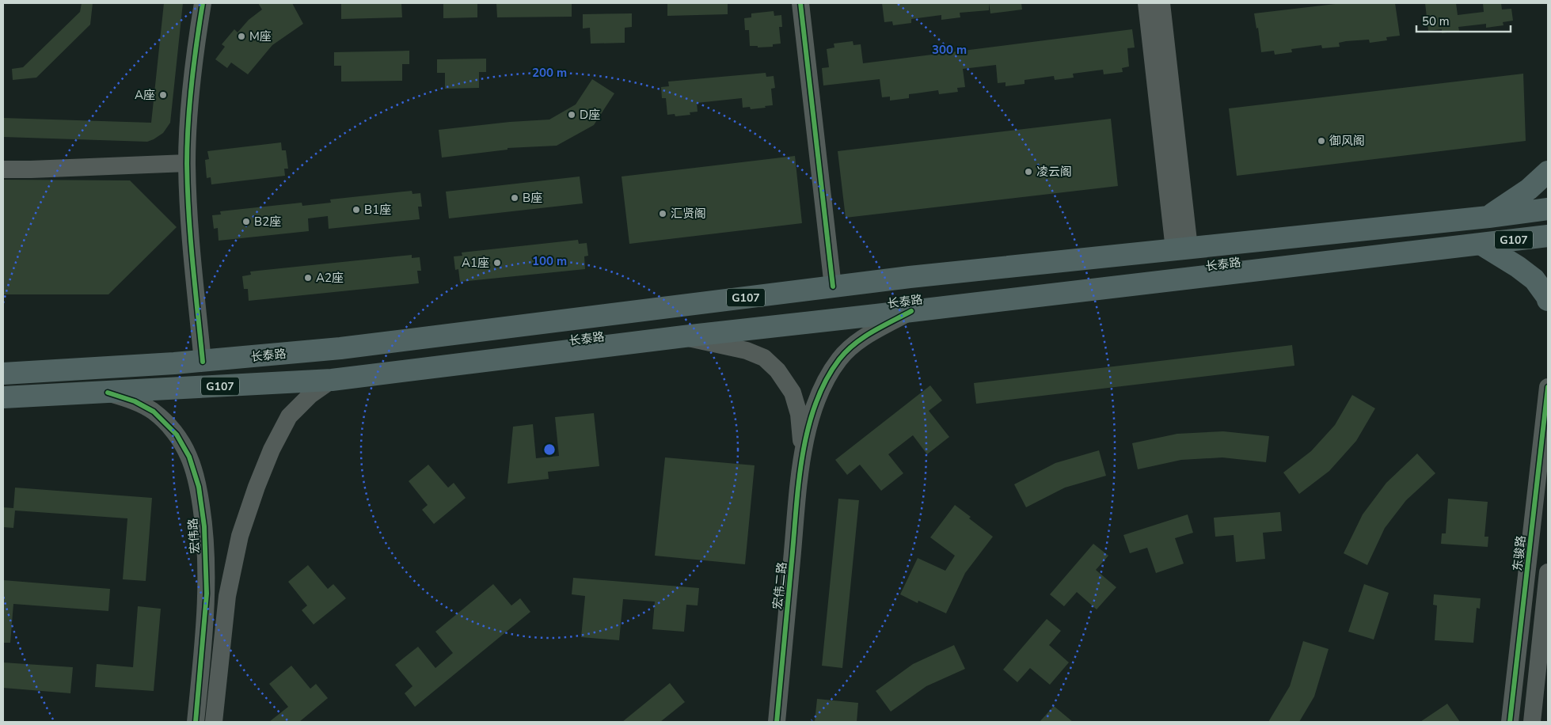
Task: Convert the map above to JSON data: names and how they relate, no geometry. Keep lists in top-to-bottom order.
{
  "streets": {
    "highway": ["G107", "长泰路"],
    "street": ["宏伟路", "东骏路", "宏伟二路"]
  },
  "crossings": [
    ["长泰路", "宏伟路"]
  ],
  "places": [
    "M座",
    "A座",
    "D座",
    "御风阁",
    "凌云阁",
    "B座",
    "B1座",
    "汇贤阁",
    "B2座",
    "A1座",
    "A2座"
  ],
  "scale_bar": "50 m",
  "rings": ["300 m", "200 m", "100 m"]
}
